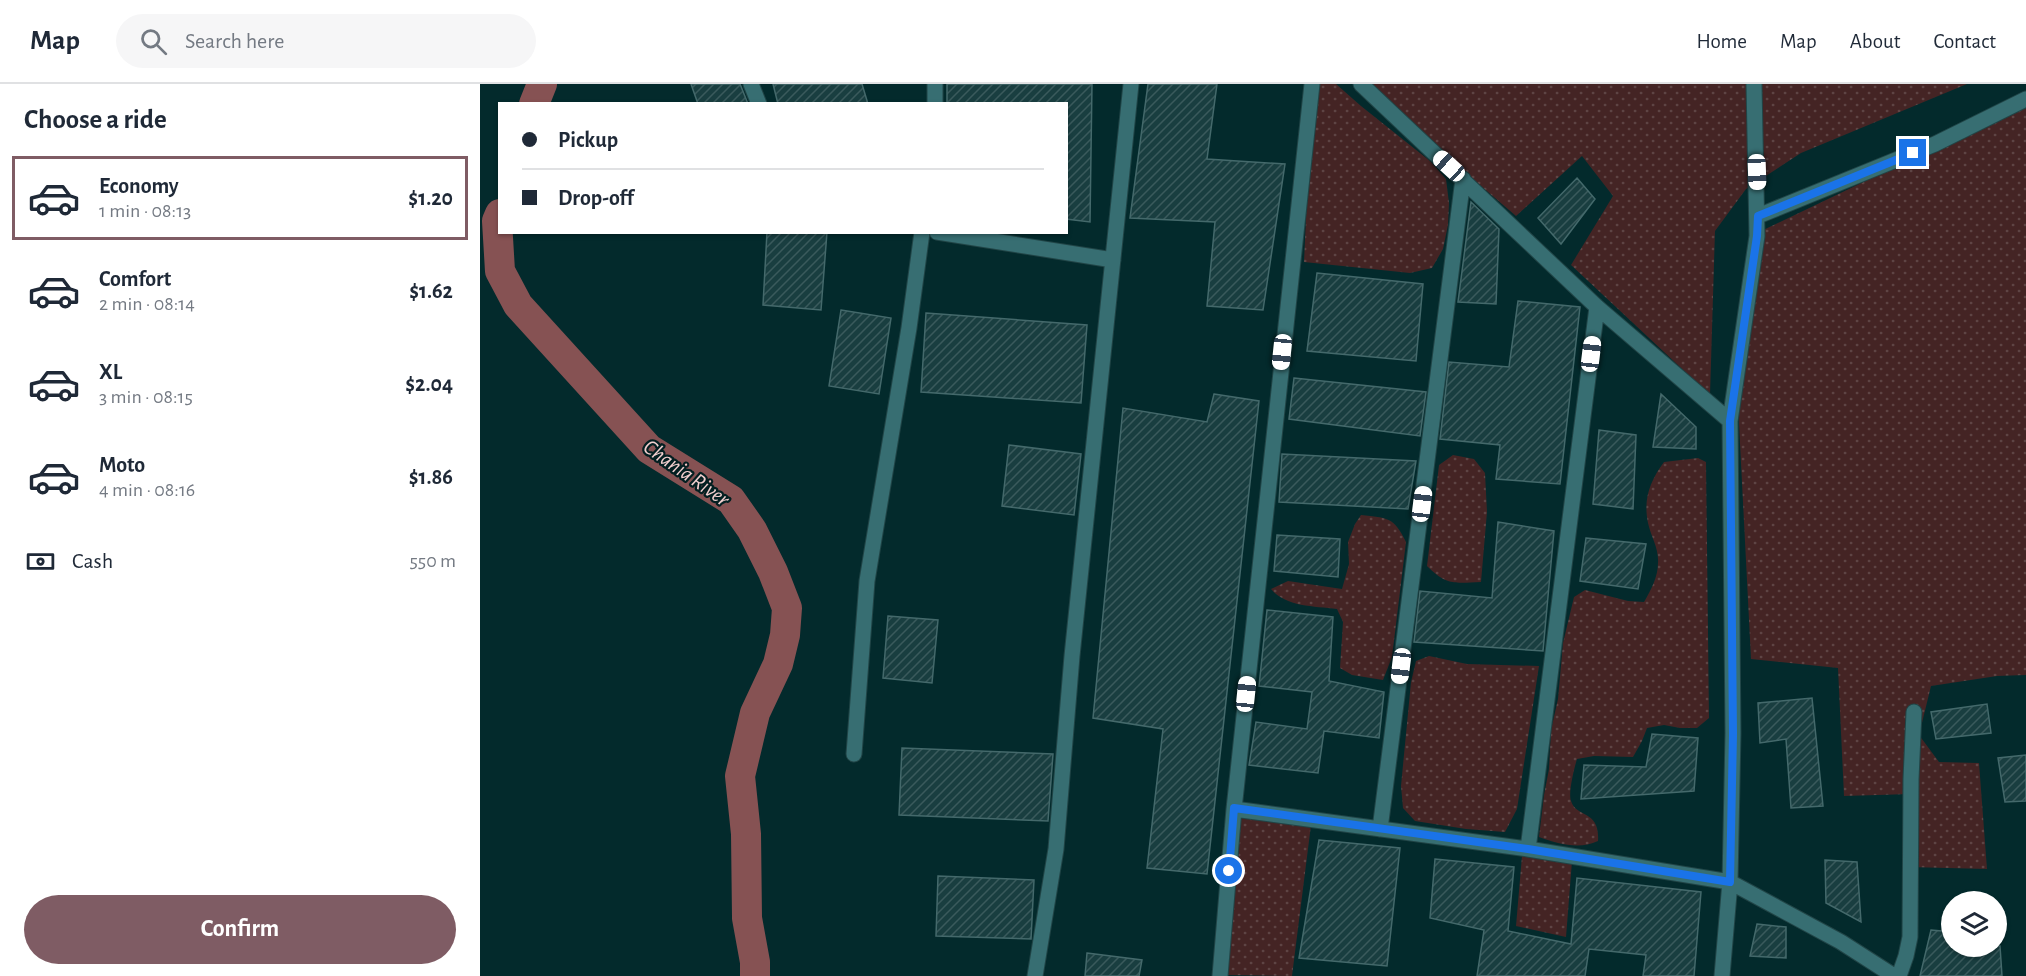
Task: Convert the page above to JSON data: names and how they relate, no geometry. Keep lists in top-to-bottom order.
{
  "water": ["Chania River"],
  "page": {
    "header": "Map",
    "search": "Search here",
    "nav": [
      "Home",
      "Map",
      "About",
      "Contact"
    ],
    "heading": "Choose a ride",
    "banner": ["Pickup", "Drop-off"],
    "list": [
      {
        "name": "Economy",
        "note": "1 min · 08:13",
        "value": "$1.20"
      },
      {
        "name": "Comfort",
        "note": "2 min · 08:14",
        "value": "$1.62"
      },
      {
        "name": "XL",
        "note": "3 min · 08:15",
        "value": "$2.04"
      },
      {
        "name": "Moto",
        "note": "4 min · 08:16",
        "value": "$1.86"
      }
    ],
    "pay": ["Cash", "550 m"],
    "buttons": "Confirm"
  }
}
